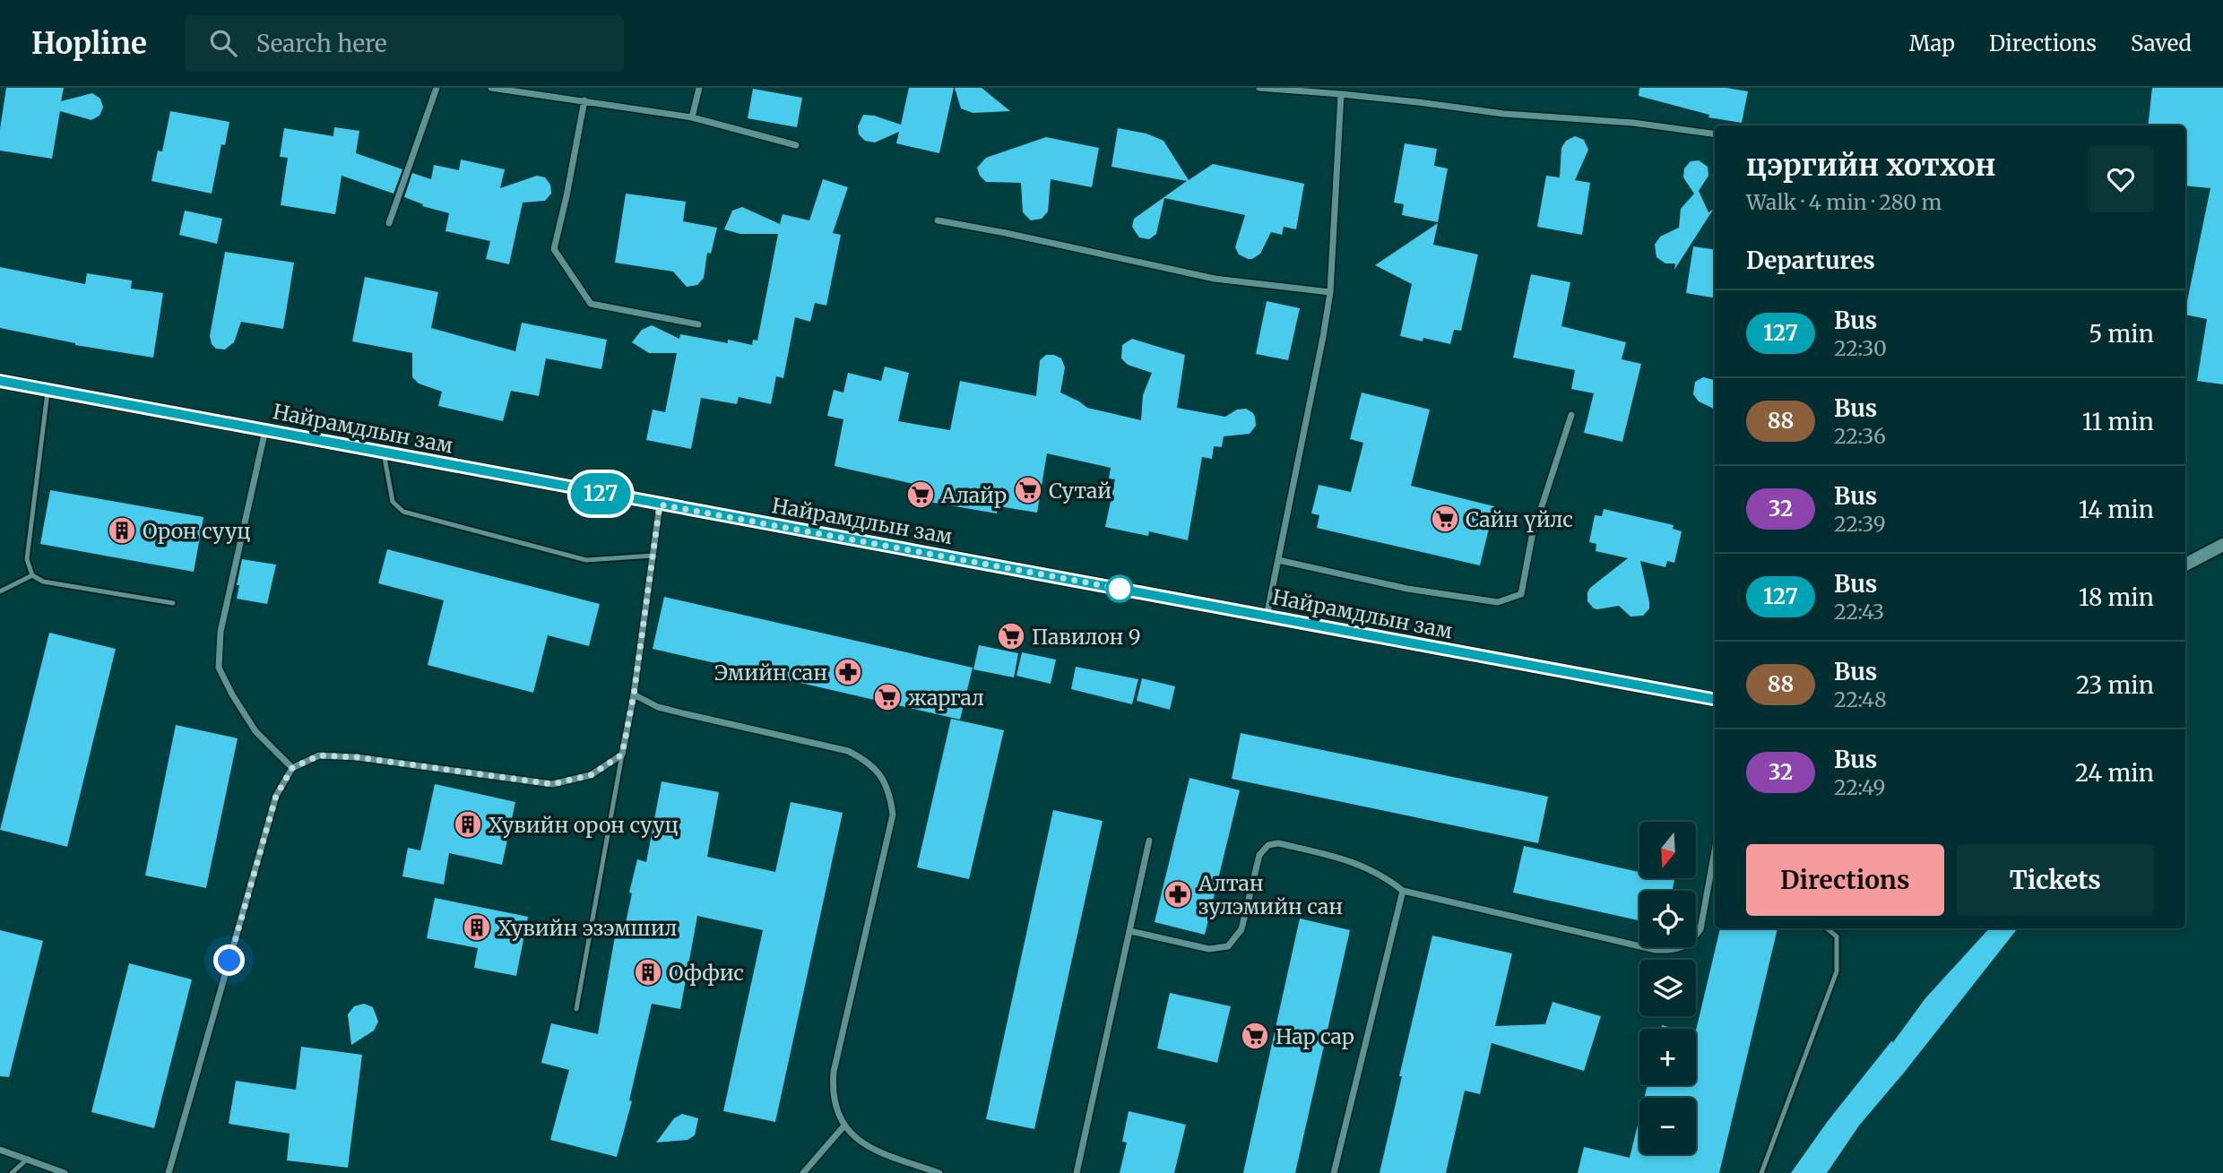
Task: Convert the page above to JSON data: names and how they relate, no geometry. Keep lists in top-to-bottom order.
{
  "streets": {
    "main road": ["Найрамдлын зам"]
  },
  "places": {
    "supermarket": [
      "Сутай",
      "Алайр",
      "Сайн үйлс",
      "Павилон 9",
      "жаргал",
      "Нар сар"
    ],
    "building": [
      "Орон сууц",
      "Хувийн орон сууц",
      "Хувийн эзэмшил",
      "Оффис"
    ],
    "pharmacy": ["Эмийн сан", "Алтан зулэмийн сан"]
  },
  "lines": ["bus line 127"],
  "north": "bottom",
  "page": {
    "header": "Hopline",
    "search": "Search here",
    "nav": ["Map", "Directions", "Saved"],
    "on_map": "127",
    "heading": [
      ["цэргийн хотхон", "Walk · 4 min · 280 m"],
      "Departures"
    ],
    "list": [
      {
        "mark": "127",
        "name": "Bus",
        "note": "22:30",
        "value": "5 min"
      },
      {
        "mark": "88",
        "name": "Bus",
        "note": "22:36",
        "value": "11 min"
      },
      {
        "mark": "32",
        "name": "Bus",
        "note": "22:39",
        "value": "14 min"
      },
      {
        "mark": "127",
        "name": "Bus",
        "note": "22:43",
        "value": "18 min"
      },
      {
        "mark": "88",
        "name": "Bus",
        "note": "22:48",
        "value": "23 min"
      },
      {
        "mark": "32",
        "name": "Bus",
        "note": "22:49",
        "value": "24 min"
      }
    ],
    "map_buttons": ["+", "−"],
    "buttons": ["Directions", "Tickets"]
  }
}
